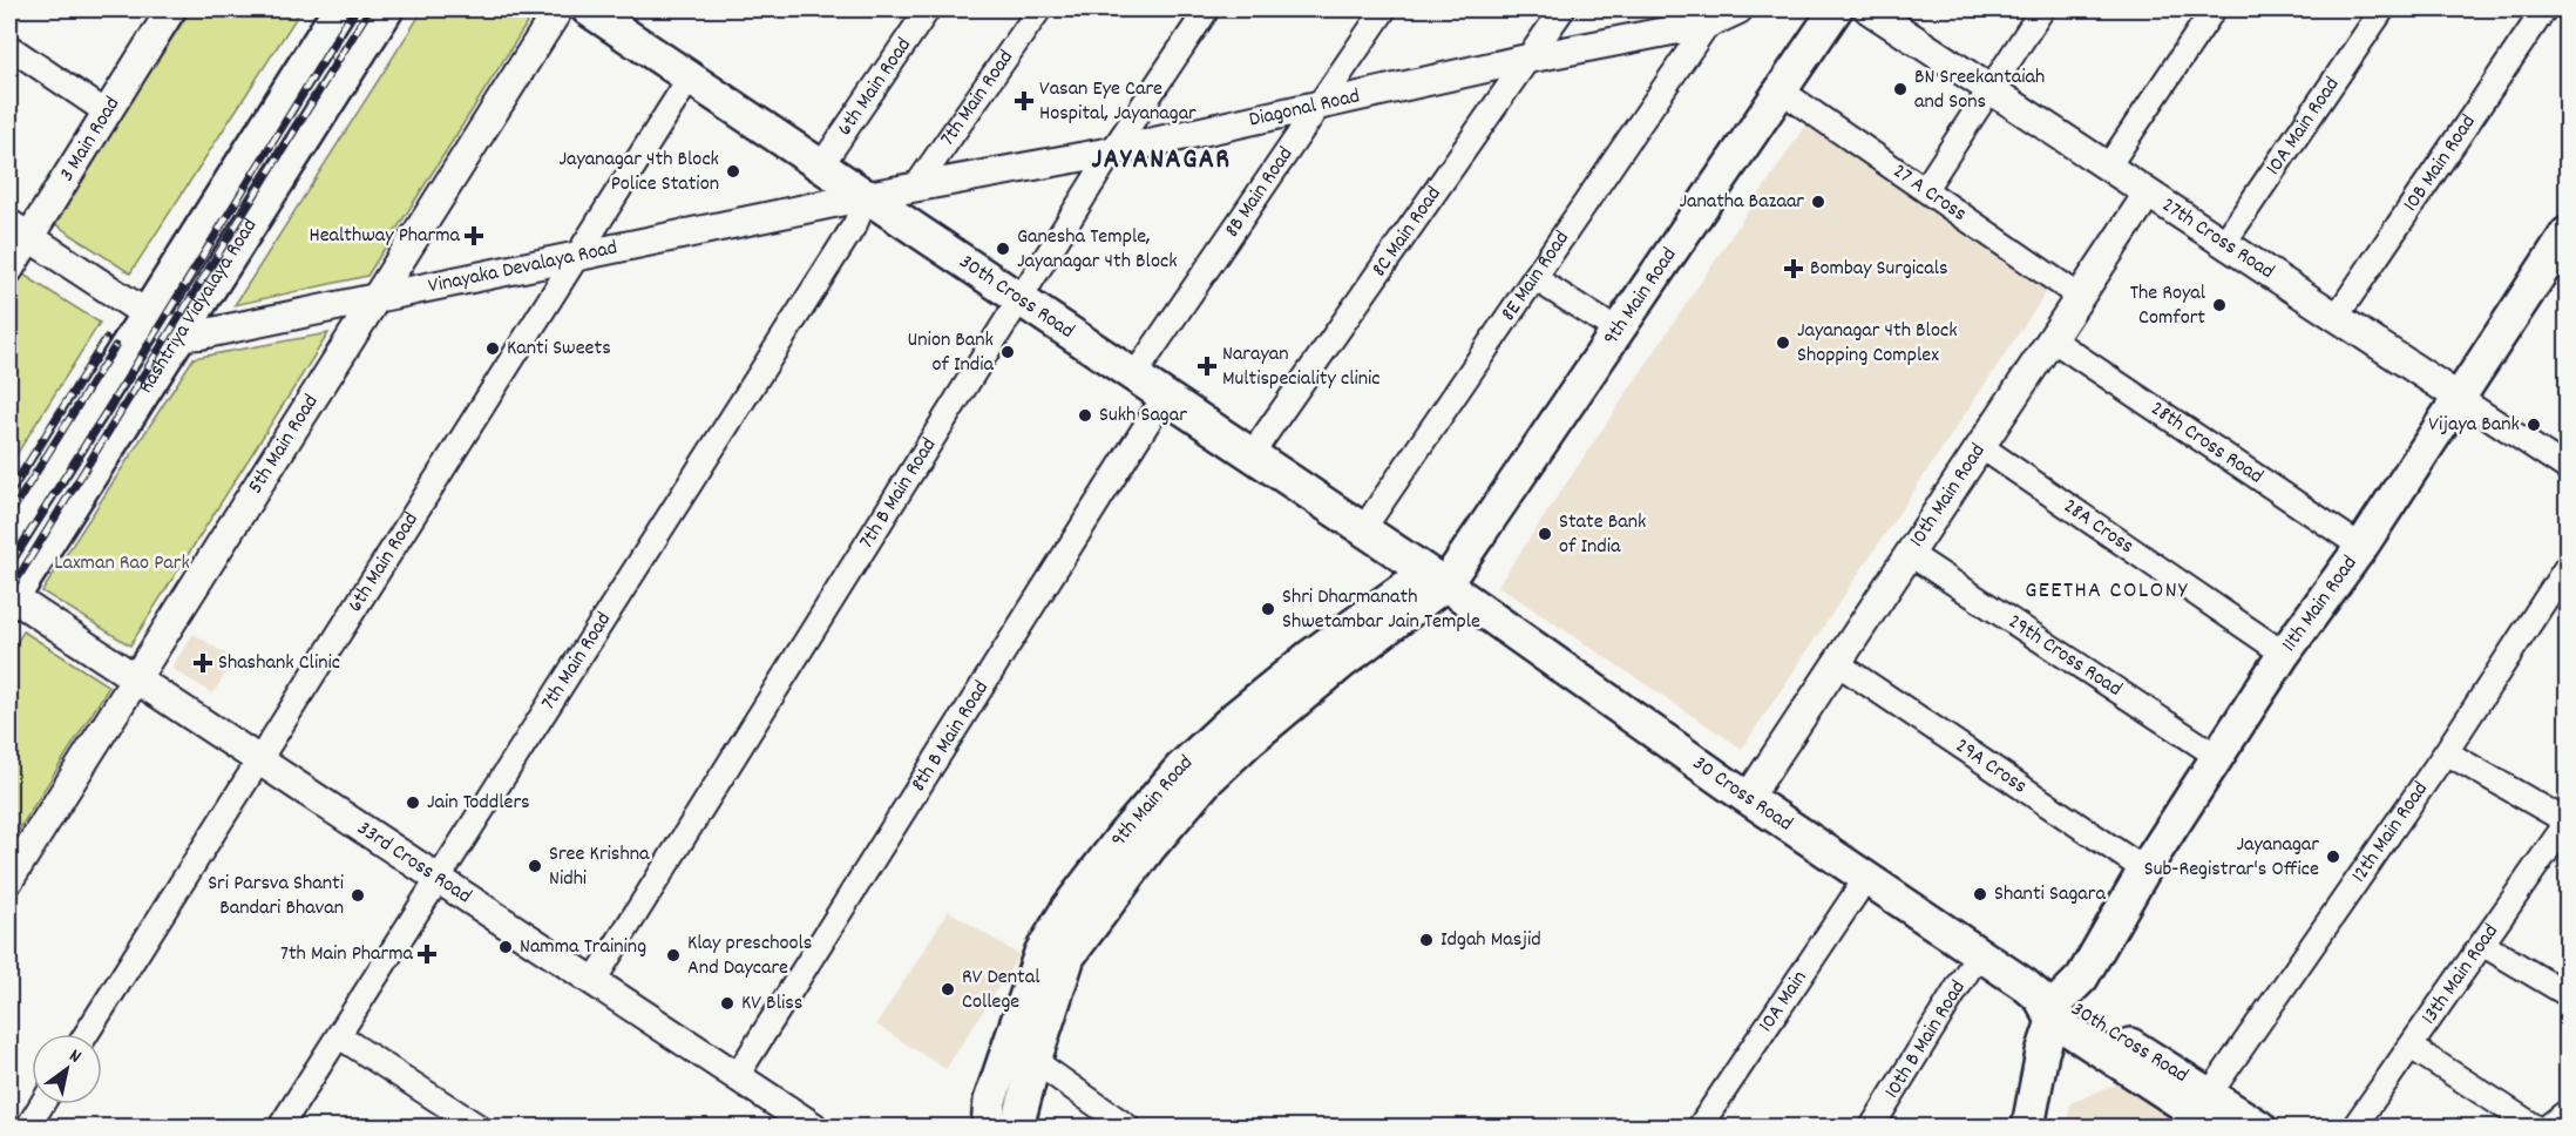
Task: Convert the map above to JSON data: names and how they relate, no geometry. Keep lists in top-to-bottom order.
{
  "streets": {
    "main road": [
      "30th Cross Road",
      "9th Main Road",
      "Rashtriya Vidyalaya Road",
      "11th Main Road",
      "30 Cross Road"
    ],
    "street": [
      "6th Main Road",
      "7th Main Road",
      "Diagonal Road",
      "10A Main Road",
      "3 Main Road",
      "10B Main Road",
      "8B Main Road",
      "27 A Cross",
      "8C Main Road",
      "27th Cross Road",
      "Vinayaka Devalaya Road",
      "8E Main Road",
      "28th Cross Road",
      "5th Main Road",
      "7th B Main Road",
      "10th Main Road",
      "28A Cross",
      "29th Cross Road",
      "8th B Main Road",
      "29A Cross",
      "12th Main Road",
      "33rd Cross Road",
      "13th Main Road",
      "10A Main",
      "10th B Main Road"
    ]
  },
  "crossings": [
    ["6th Main Road", "Vinayaka Devalaya Road"],
    ["6th Main Road", "30th Cross Road"],
    ["6th Main Road", "33rd Cross Road"],
    ["7th Main Road", "Diagonal Road"],
    ["7th Main Road", "Vinayaka Devalaya Road"],
    ["7th Main Road", "30th Cross Road"],
    ["7th Main Road", "33rd Cross Road"],
    ["Diagonal Road", "8B Main Road"],
    ["Diagonal Road", "8C Main Road"],
    ["Diagonal Road", "Vinayaka Devalaya Road"],
    ["Diagonal Road", "8E Main Road"],
    ["Diagonal Road", "30th Cross Road"],
    ["Diagonal Road", "7th B Main Road"],
    ["10A Main Road", "27th Cross Road"],
    ["10B Main Road", "27th Cross Road"],
    ["8B Main Road", "30th Cross Road"],
    ["27 A Cross", "9th Main Road"],
    ["27 A Cross", "10th Main Road"],
    ["8C Main Road", "30th Cross Road"],
    ["27th Cross Road", "10th Main Road"],
    ["27th Cross Road", "11th Main Road"],
    ["Vinayaka Devalaya Road", "30th Cross Road"],
    ["Vinayaka Devalaya Road", "Rashtriya Vidyalaya Road"],
    ["Vinayaka Devalaya Road", "5th Main Road"],
    ["8E Main Road", "30th Cross Road"],
    ["30th Cross Road", "9th Main Road"],
    ["30th Cross Road", "7th B Main Road"],
    ["30th Cross Road", "11th Main Road"],
    ["30th Cross Road", "8th B Main Road"],
    ["30th Cross Road", "30 Cross Road"],
    ["30th Cross Road", "12th Main Road"],
    ["9th Main Road", "30 Cross Road"],
    ["Rashtriya Vidyalaya Road", "33rd Cross Road"],
    ["28th Cross Road", "10th Main Road"],
    ["28th Cross Road", "11th Main Road"],
    ["5th Main Road", "33rd Cross Road"],
    ["7th B Main Road", "33rd Cross Road"],
    ["10th Main Road", "28A Cross"],
    ["10th Main Road", "29th Cross Road"],
    ["10th Main Road", "29A Cross"],
    ["10th Main Road", "30 Cross Road"],
    ["28A Cross", "11th Main Road"],
    ["11th Main Road", "29th Cross Road"],
    ["11th Main Road", "29A Cross"],
    ["11th Main Road", "30 Cross Road"],
    ["8th B Main Road", "33rd Cross Road"],
    ["30 Cross Road", "10A Main"],
    ["30 Cross Road", "10th B Main Road"]
  ],
  "districts": ["JAYANAGAR", "GEETHA COLONY"],
  "parks": ["Laxman Rao Park"],
  "places": {
    "other": [
      "BN Sreekantaiah and Sons",
      "Jayanagar 4th Block Police Station",
      "Janatha Bazaar",
      "Ganesha Temple, Jayanagar 4th Block",
      "The Royal Comfort",
      "Jayanagar 4th Block Shopping Complex",
      "Kanti Sweets",
      "Union Bank of India",
      "Sukh Sagar",
      "Vijaya Bank",
      "State Bank of India",
      "Shri Dharmanath Shwetambar Jain Temple",
      "Jain Toddlers",
      "Jayanagar Sub-Registrar's Office",
      "Sree Krishna Nidhi",
      "Shanti Sagara",
      "Sri Parsva Shanti Bandari Bhavan",
      "Idgah Masjid",
      "Namma Training",
      "Klay preschools And Daycare",
      "RV Dental College",
      "KV Bliss"
    ],
    "health": [
      "Vasan Eye Care Hospital, Jayanagar",
      "Healthway Pharma",
      "Bombay Surgicals",
      "Narayan Multispeciality clinic",
      "Shashank Clinic",
      "7th Main Pharma"
    ]
  },
  "north": "top right"
}
